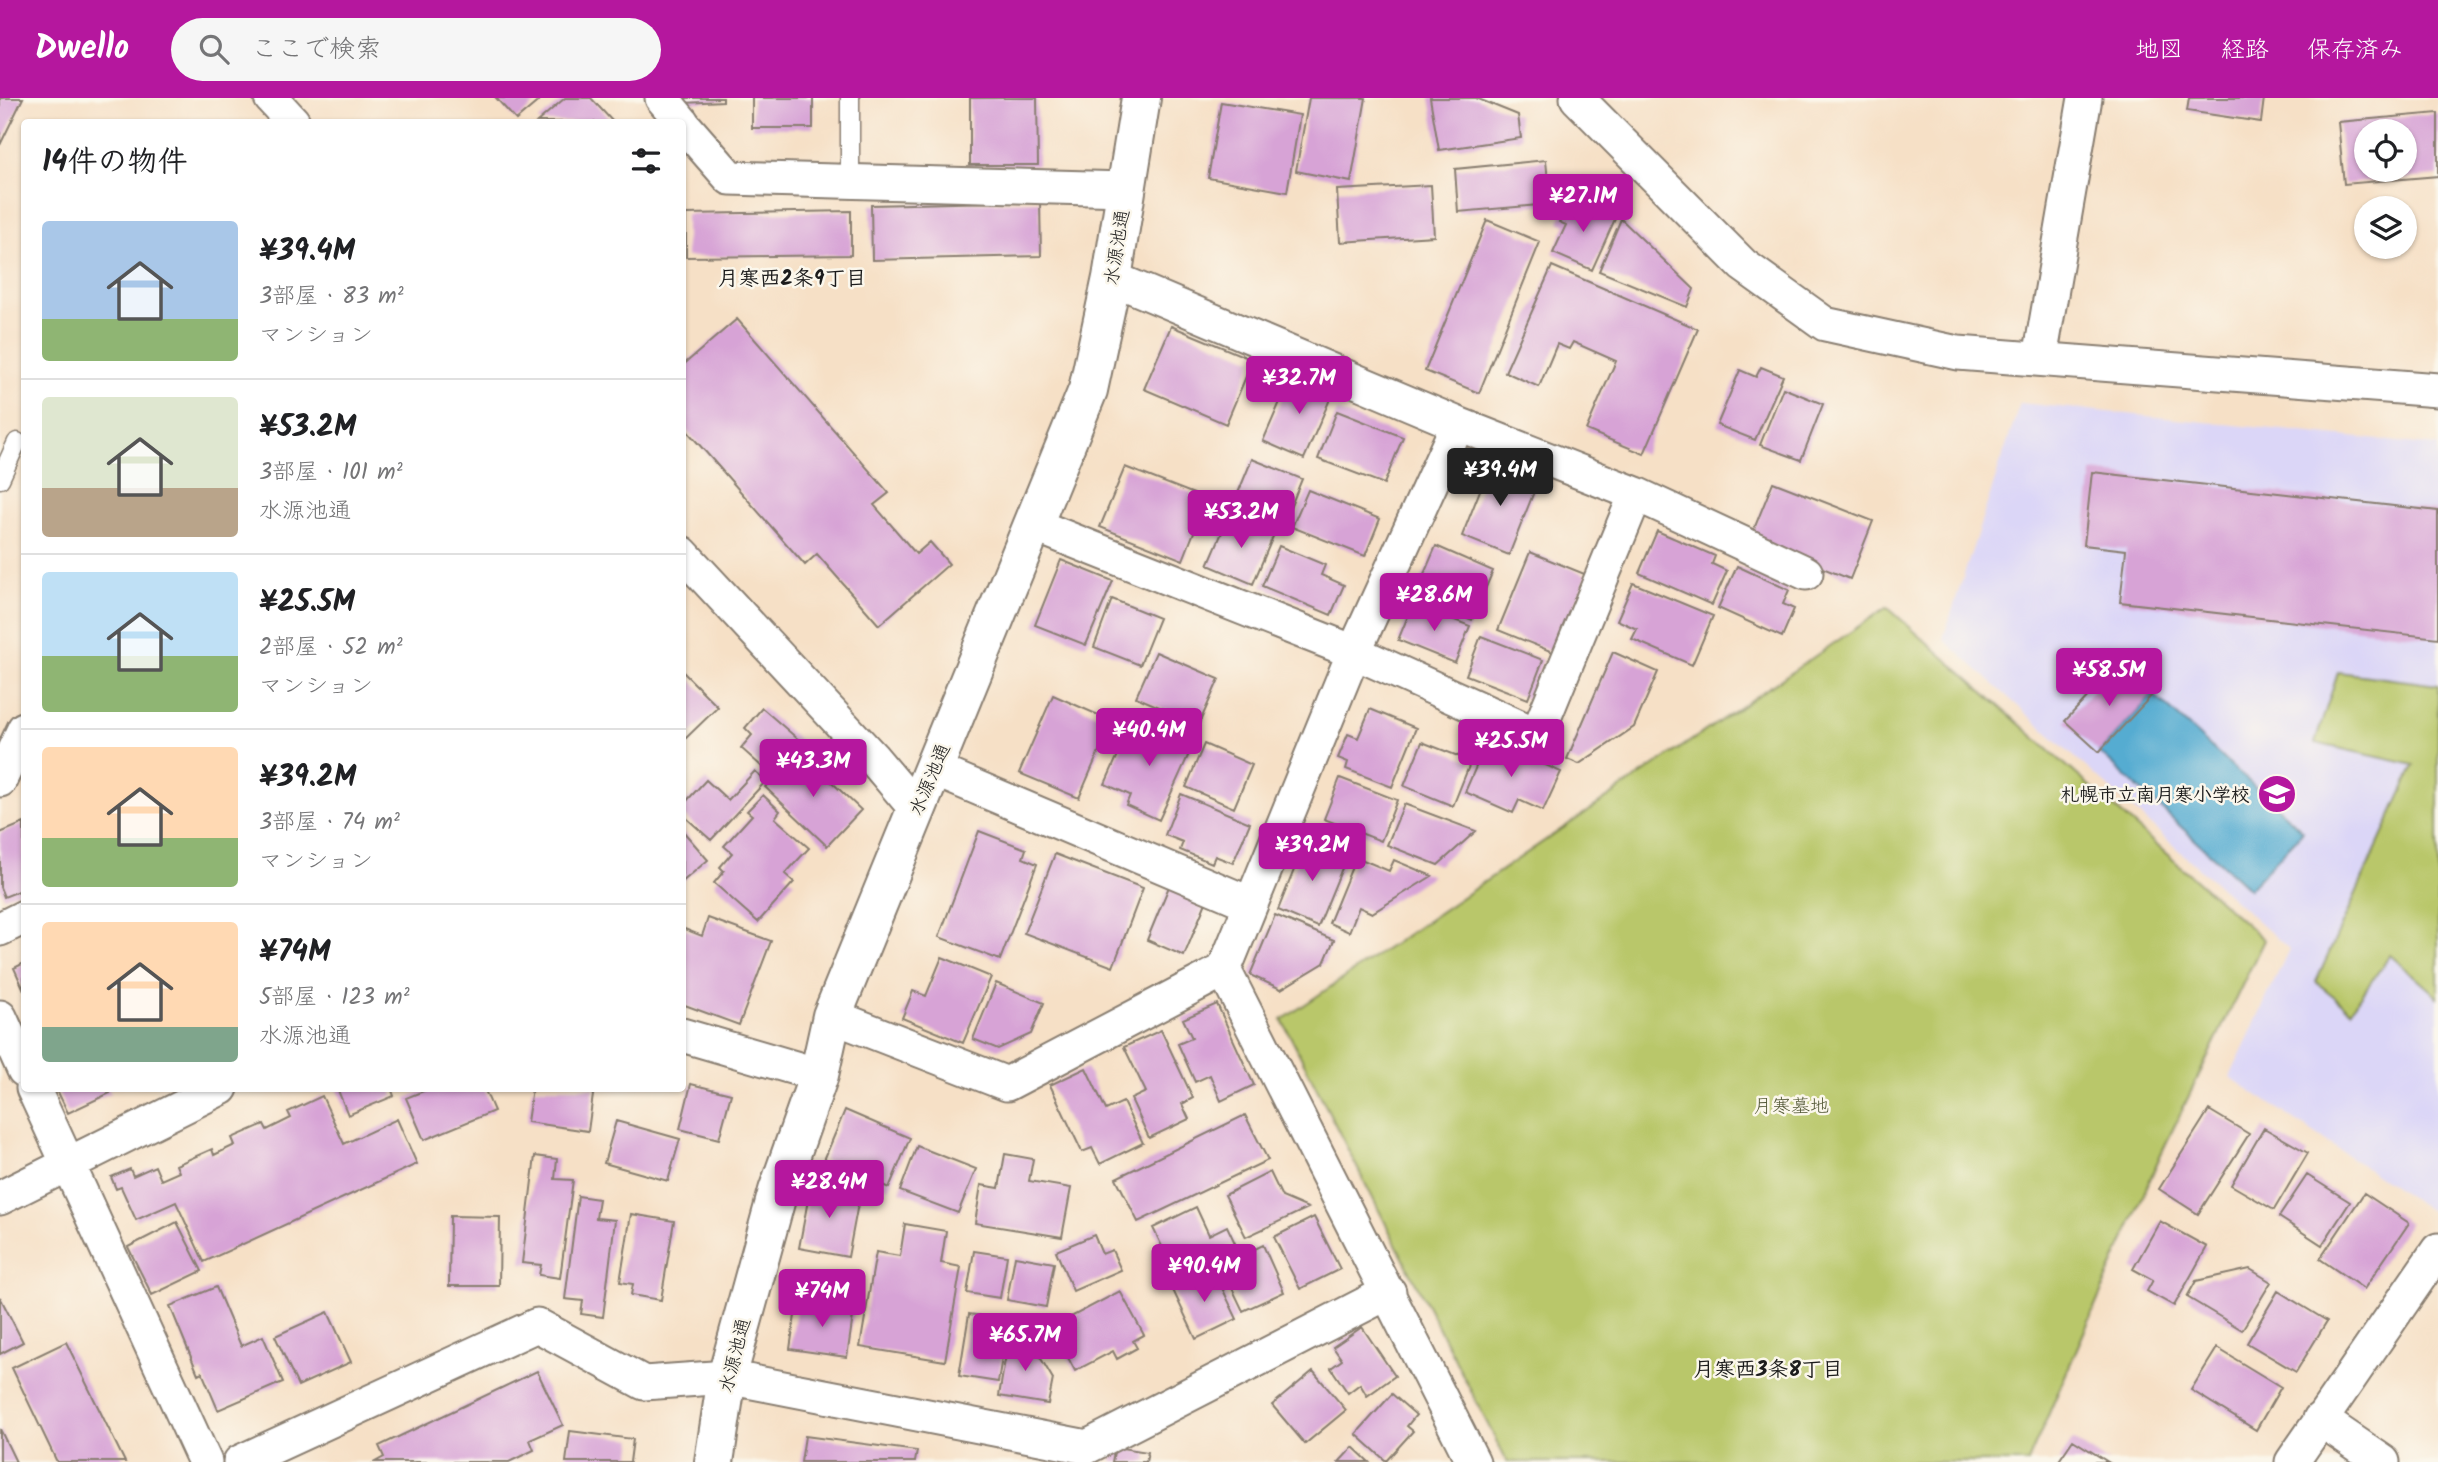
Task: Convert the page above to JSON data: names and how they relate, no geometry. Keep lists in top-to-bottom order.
{
  "streets": {
    "street": ["水源池通"]
  },
  "districts": ["月寒西2条9丁目", "月寒西3条8丁目"],
  "parks": ["月寒墓地"],
  "places": {
    "school or university": ["札幌市立南月寒小学校"]
  },
  "page": {
    "header": "Dwello",
    "search": "ここで検索",
    "nav": ["地図", "経路", "保存済み"],
    "heading": "14件の物件",
    "price": [
      "¥27.1M",
      "¥32.7M",
      "¥39.4M",
      "¥53.2M",
      "¥28.6M",
      "¥58.5M",
      "¥40.4M",
      "¥25.5M",
      "¥43.3M",
      "¥39.2M",
      "¥28.4M",
      "¥90.4M",
      "¥74M",
      "¥65.7M"
    ],
    "list": [
      {
        "name": "¥39.4M",
        "note": "3部屋 · 83 m² · マンション"
      },
      {
        "name": "¥53.2M",
        "note": "3部屋 · 101 m² · 水源池通"
      },
      {
        "name": "¥25.5M",
        "note": "2部屋 · 52 m² · マンション"
      },
      {
        "name": "¥39.2M",
        "note": "3部屋 · 74 m² · マンション"
      },
      {
        "name": "¥74M",
        "note": "5部屋 · 123 m² · 水源池通"
      }
    ]
  }
}
